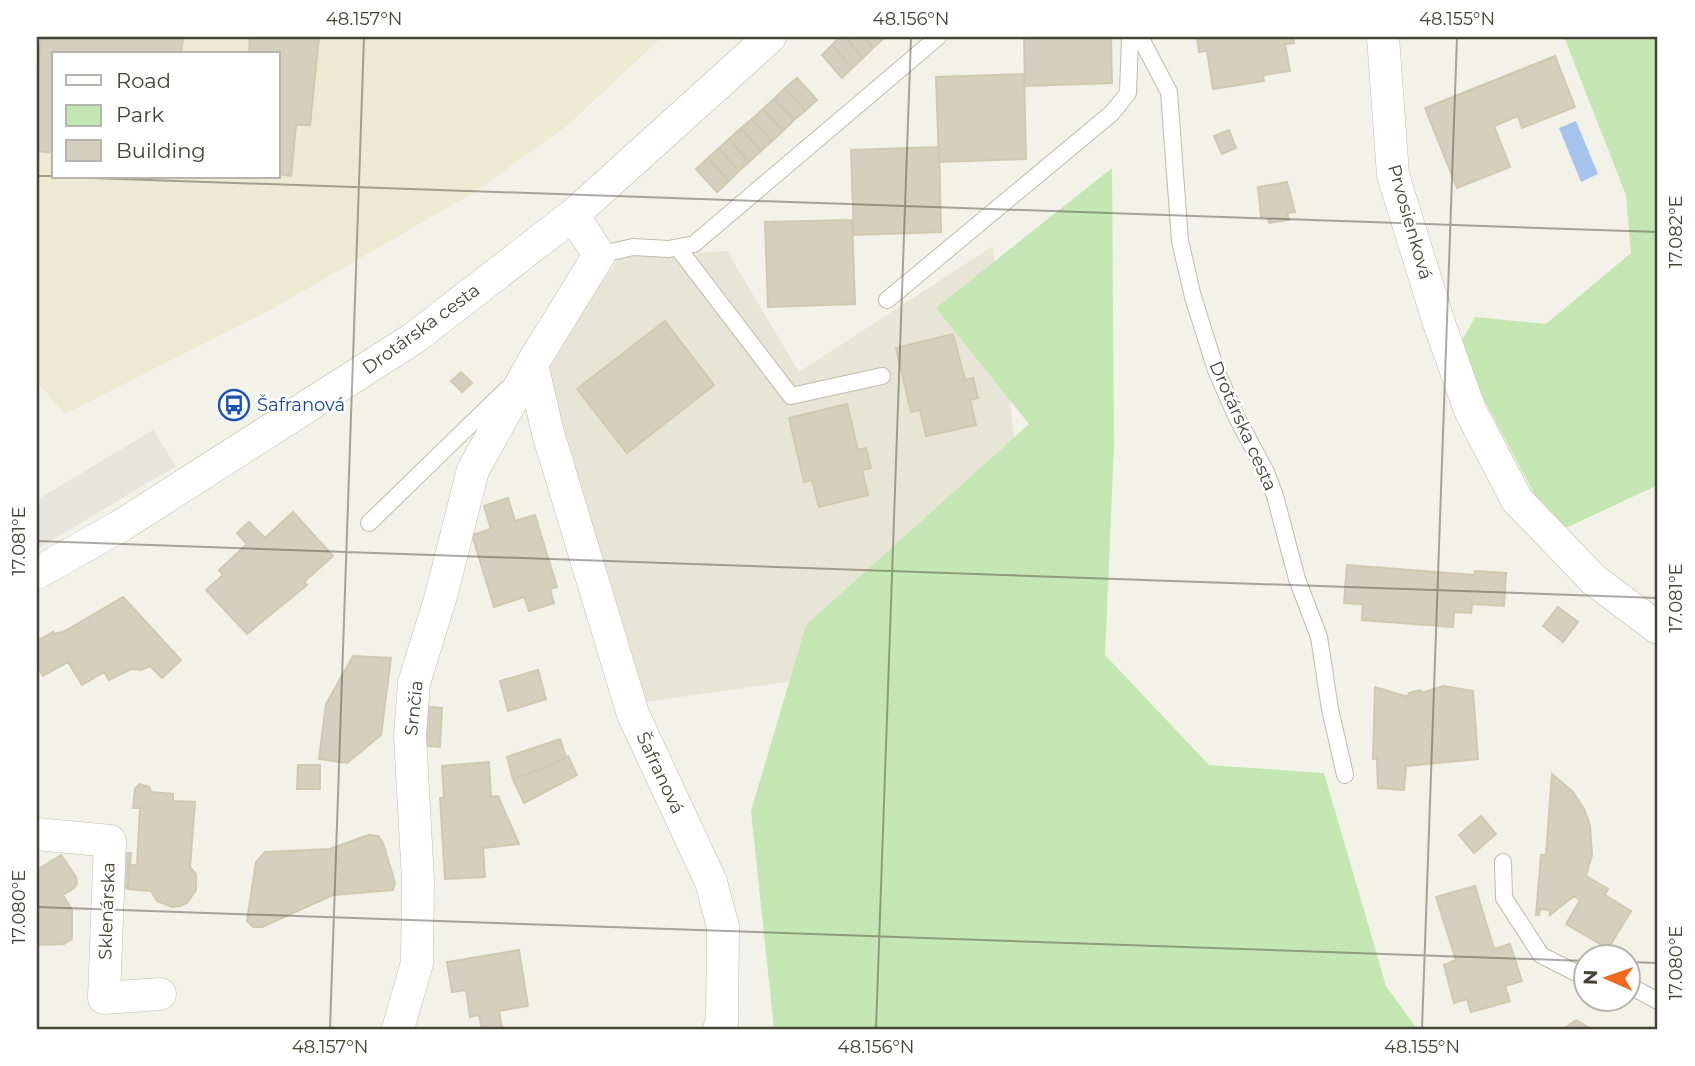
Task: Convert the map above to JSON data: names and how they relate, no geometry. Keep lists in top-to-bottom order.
{
  "streets": {
    "street": [
      "Prvosienková",
      "Drotárska cesta",
      "Srnčia",
      "Šafranová",
      "Sklenárska"
    ]
  },
  "crossings": [
    ["Srnčia", "Šafranová"]
  ],
  "places": {
    "bus stop": ["Šafranová"]
  },
  "legend": ["Road", "Park", "Building"],
  "north": "left",
  "coordinates": [
    "48.157°N",
    "48.156°N",
    "48.155°N",
    "17.082°E",
    "17.081°E",
    "17.080°E"
  ]
}
